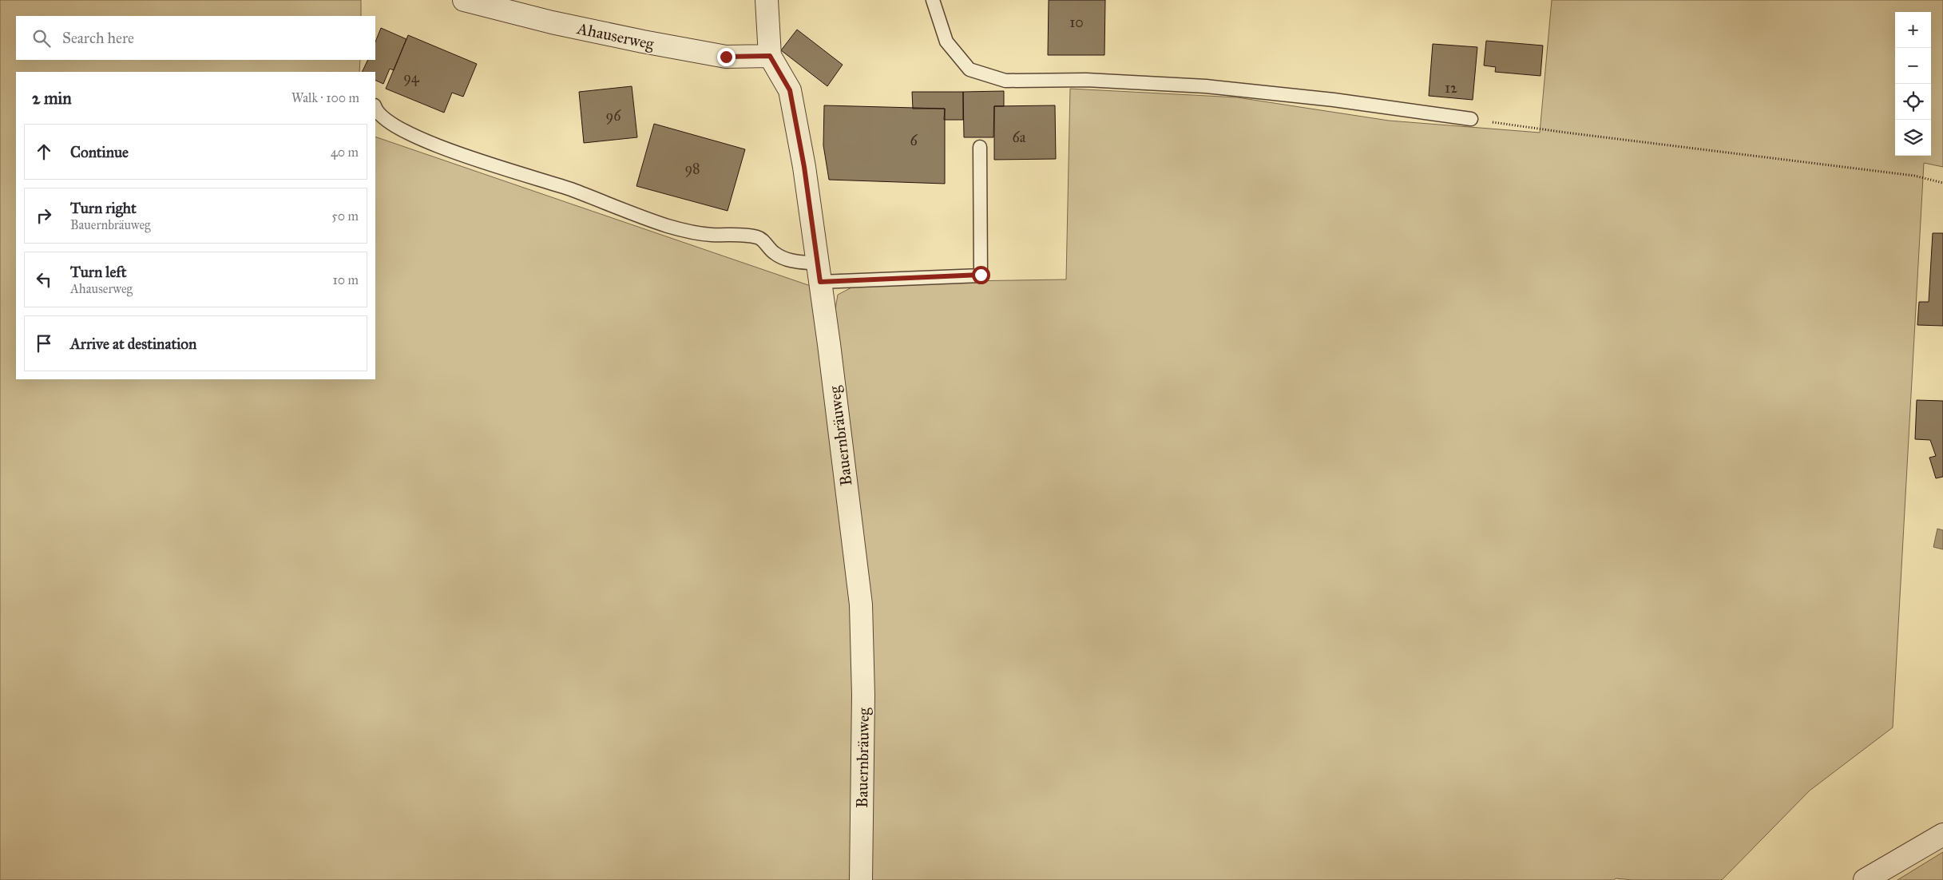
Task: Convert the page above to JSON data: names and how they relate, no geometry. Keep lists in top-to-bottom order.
{
  "streets": {
    "street": ["Ahauserweg", "Bauernbräuweg"]
  },
  "crossings": [
    ["Ahauserweg", "Bauernbräuweg"]
  ],
  "house_numbers": [
    "10",
    "94",
    "12",
    "96",
    "6a",
    "6",
    "98"
  ],
  "page": {
    "map_buttons": ["+", "−"],
    "search": "Search here",
    "heading": ["2 min", "Walk · 100 m"],
    "list": [
      ["Continue", "40 m"],
      ["Turn right", "Bauernbräuweg", "50 m"],
      ["Turn left", "Ahauserweg", "10 m"],
      "Arrive at destination"
    ]
  }
}
